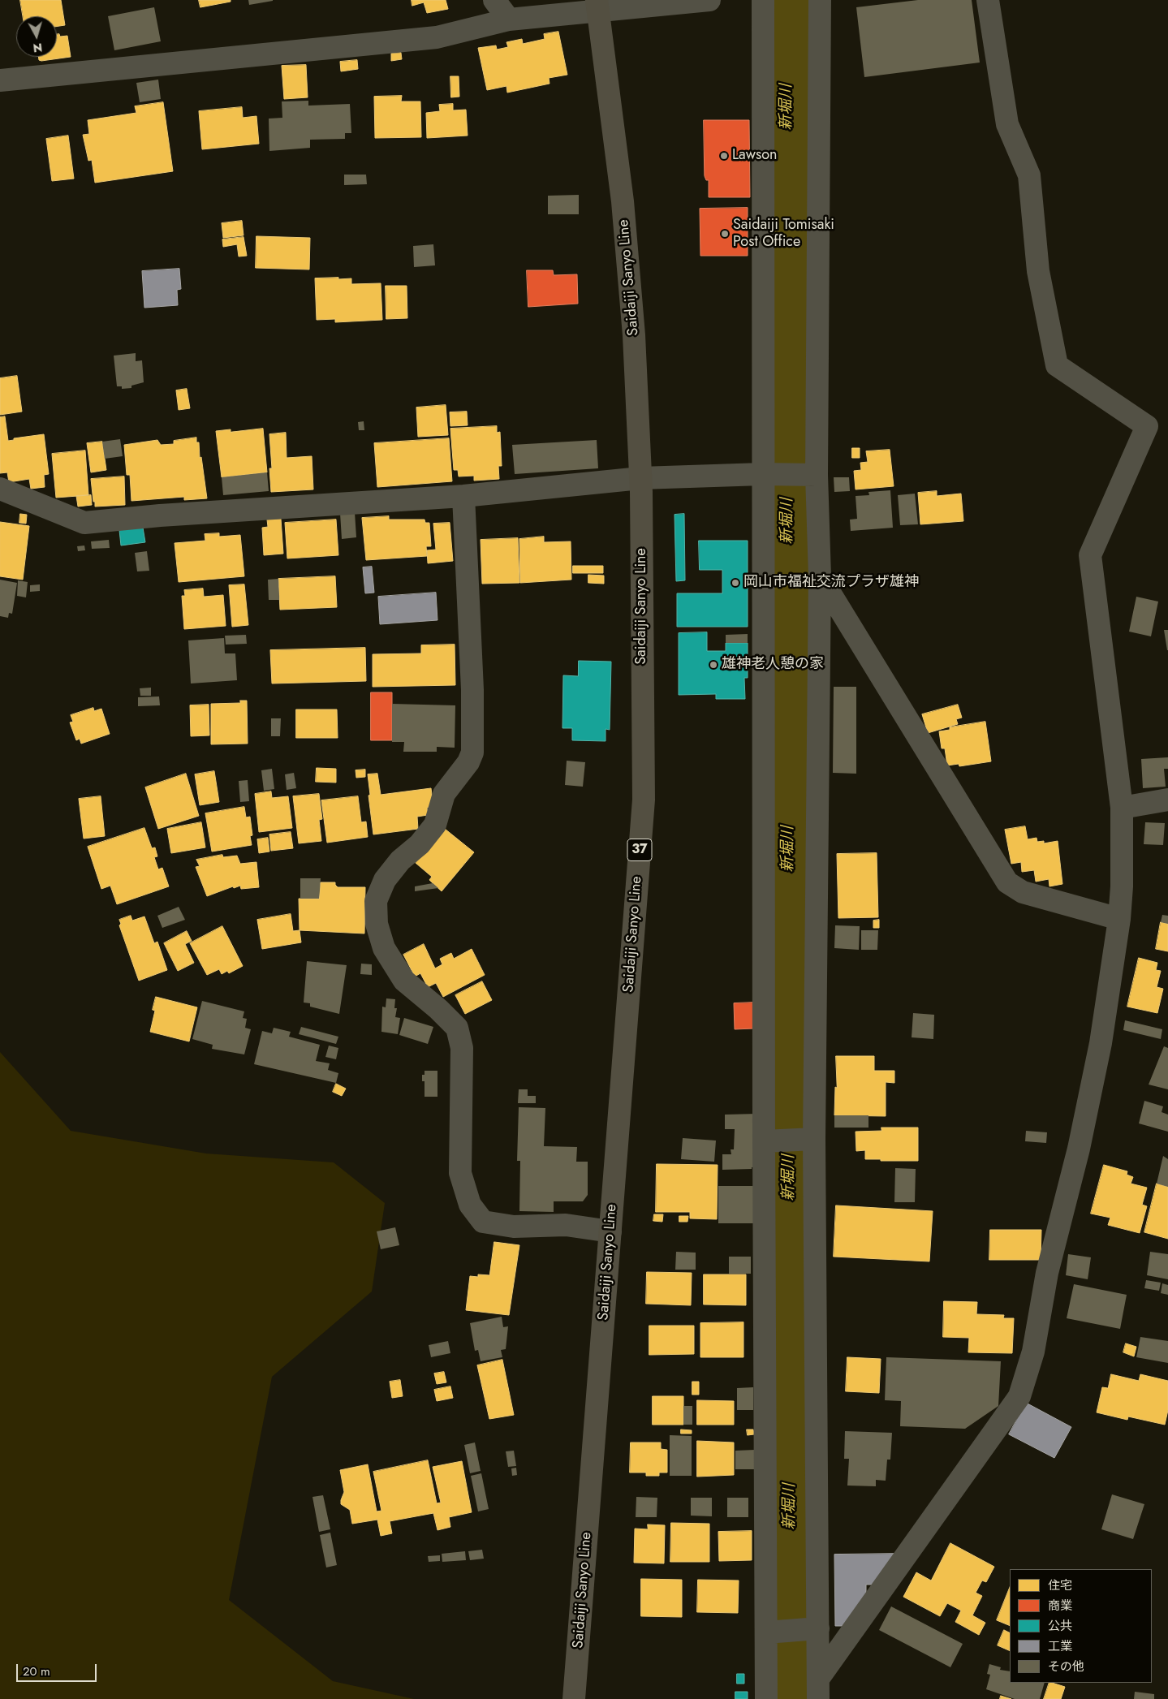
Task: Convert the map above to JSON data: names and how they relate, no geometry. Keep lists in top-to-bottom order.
{
  "streets": {
    "main road": ["Saidaiji Sanyo Line", "37"]
  },
  "water": ["新堀川"],
  "places": [
    "Lawson",
    "Saidaiji Tomisaki Post Office",
    "岡山市福祉交流プラザ雄神",
    "雄神老人憩の家"
  ],
  "legend": [
    "住宅",
    "商業",
    "公共",
    "工業",
    "その他"
  ],
  "scale_bar": "20 m",
  "north": "bottom"
}
